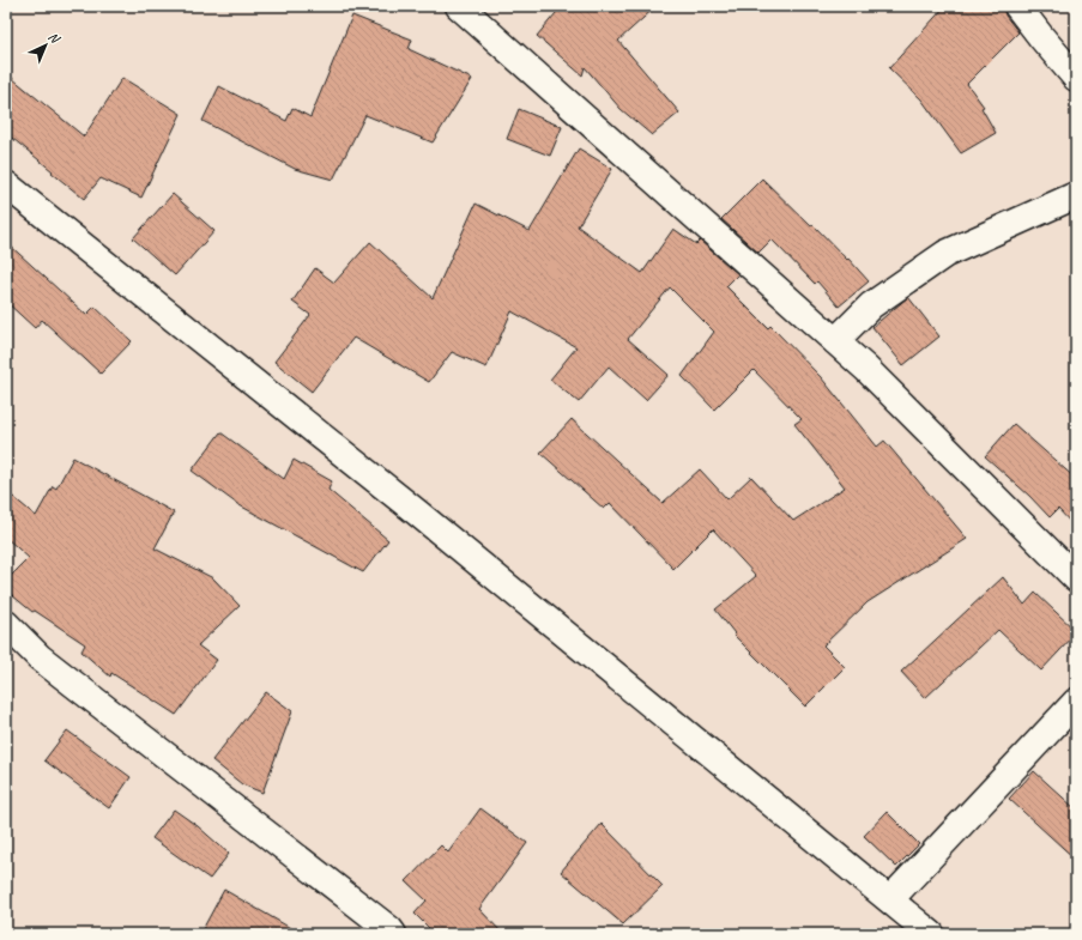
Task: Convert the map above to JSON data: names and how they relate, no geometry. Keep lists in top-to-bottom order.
{
  "north": "top right"
}
